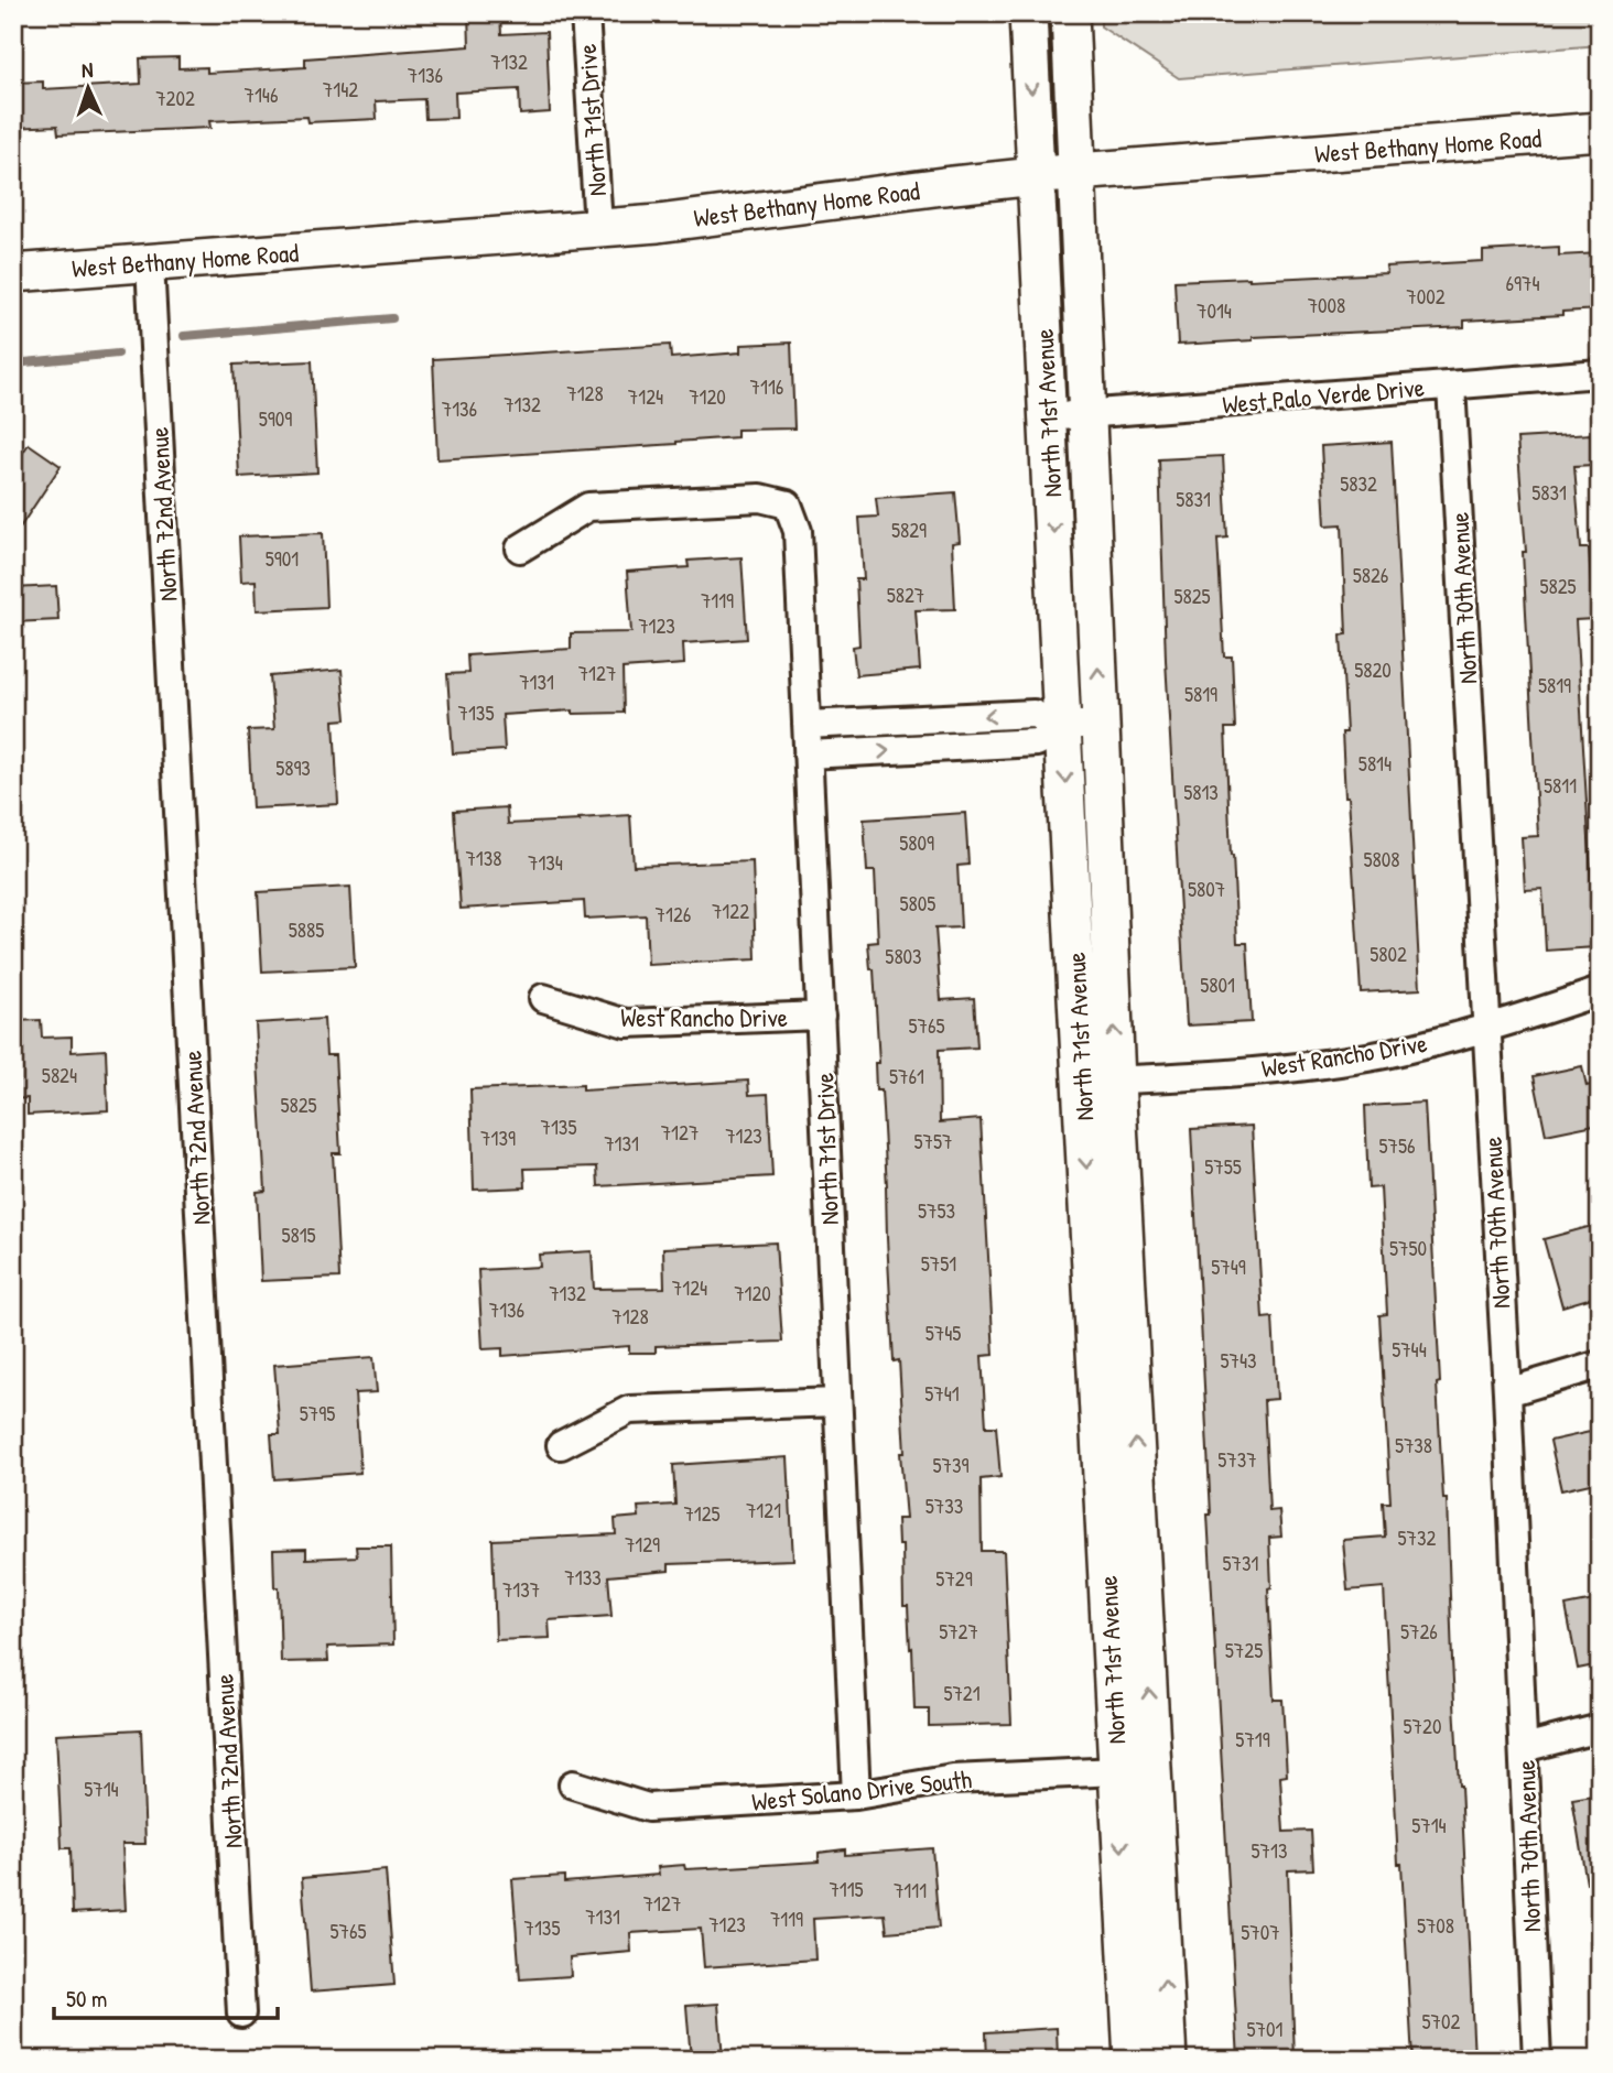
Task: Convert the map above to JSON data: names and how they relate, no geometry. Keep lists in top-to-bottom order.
{
  "streets": {
    "street": [
      "North 71st Drive",
      "West Bethany Home Road",
      "West Palo Verde Drive",
      "North 71st Avenue",
      "North 72nd Avenue",
      "North 70th Avenue",
      "West Rancho Drive",
      "West Solano Drive South"
    ]
  },
  "crossings": [
    ["North 71st Drive", "West Bethany Home Road"],
    ["North 71st Drive", "West Rancho Drive"],
    ["North 71st Drive", "West Solano Drive South"],
    ["West Bethany Home Road", "North 71st Avenue"],
    ["West Bethany Home Road", "North 72nd Avenue"],
    ["West Palo Verde Drive", "North 71st Avenue"],
    ["West Palo Verde Drive", "North 70th Avenue"],
    ["North 71st Avenue", "West Rancho Drive"],
    ["North 71st Avenue", "West Solano Drive South"],
    ["North 70th Avenue", "West Rancho Drive"]
  ],
  "house_numbers": [
    "7132",
    "7136",
    "7142",
    "7146",
    "7202",
    "6974",
    "7002",
    "7008",
    "7014",
    "7116",
    "7128",
    "7124",
    "7120",
    "7132",
    "7136",
    "5909",
    "5832",
    "5831",
    "5831",
    "5829",
    "5901",
    "5826",
    "5825",
    "5827",
    "5825",
    "7119",
    "7123",
    "5820",
    "7127",
    "7131",
    "5819",
    "5819",
    "7135",
    "5814",
    "5893",
    "5811",
    "5813",
    "5809",
    "7138",
    "5808",
    "7134",
    "5807",
    "5805",
    "7122",
    "7126",
    "5885",
    "5802",
    "5803",
    "5801",
    "5765",
    "5824",
    "5761",
    "5825",
    "7135",
    "7127",
    "7123",
    "7139",
    "5757",
    "7131",
    "5756",
    "5755",
    "5753",
    "5815",
    "5750",
    "5751",
    "5749",
    "7124",
    "7132",
    "7120",
    "7136",
    "7128",
    "5745",
    "5744",
    "5743",
    "5741",
    "5795",
    "5738",
    "5737",
    "5739",
    "5733",
    "7121",
    "7125",
    "5732",
    "7129",
    "5731",
    "7133",
    "5729",
    "7137",
    "5727",
    "5726",
    "5725",
    "5721",
    "5720",
    "5719",
    "5714",
    "5714",
    "5713",
    "7115",
    "7111",
    "7127",
    "7131",
    "7119",
    "7123",
    "5708",
    "7135",
    "5765",
    "5707",
    "5702",
    "5701"
  ],
  "scale_bar": "50 m",
  "north": "top"
}
